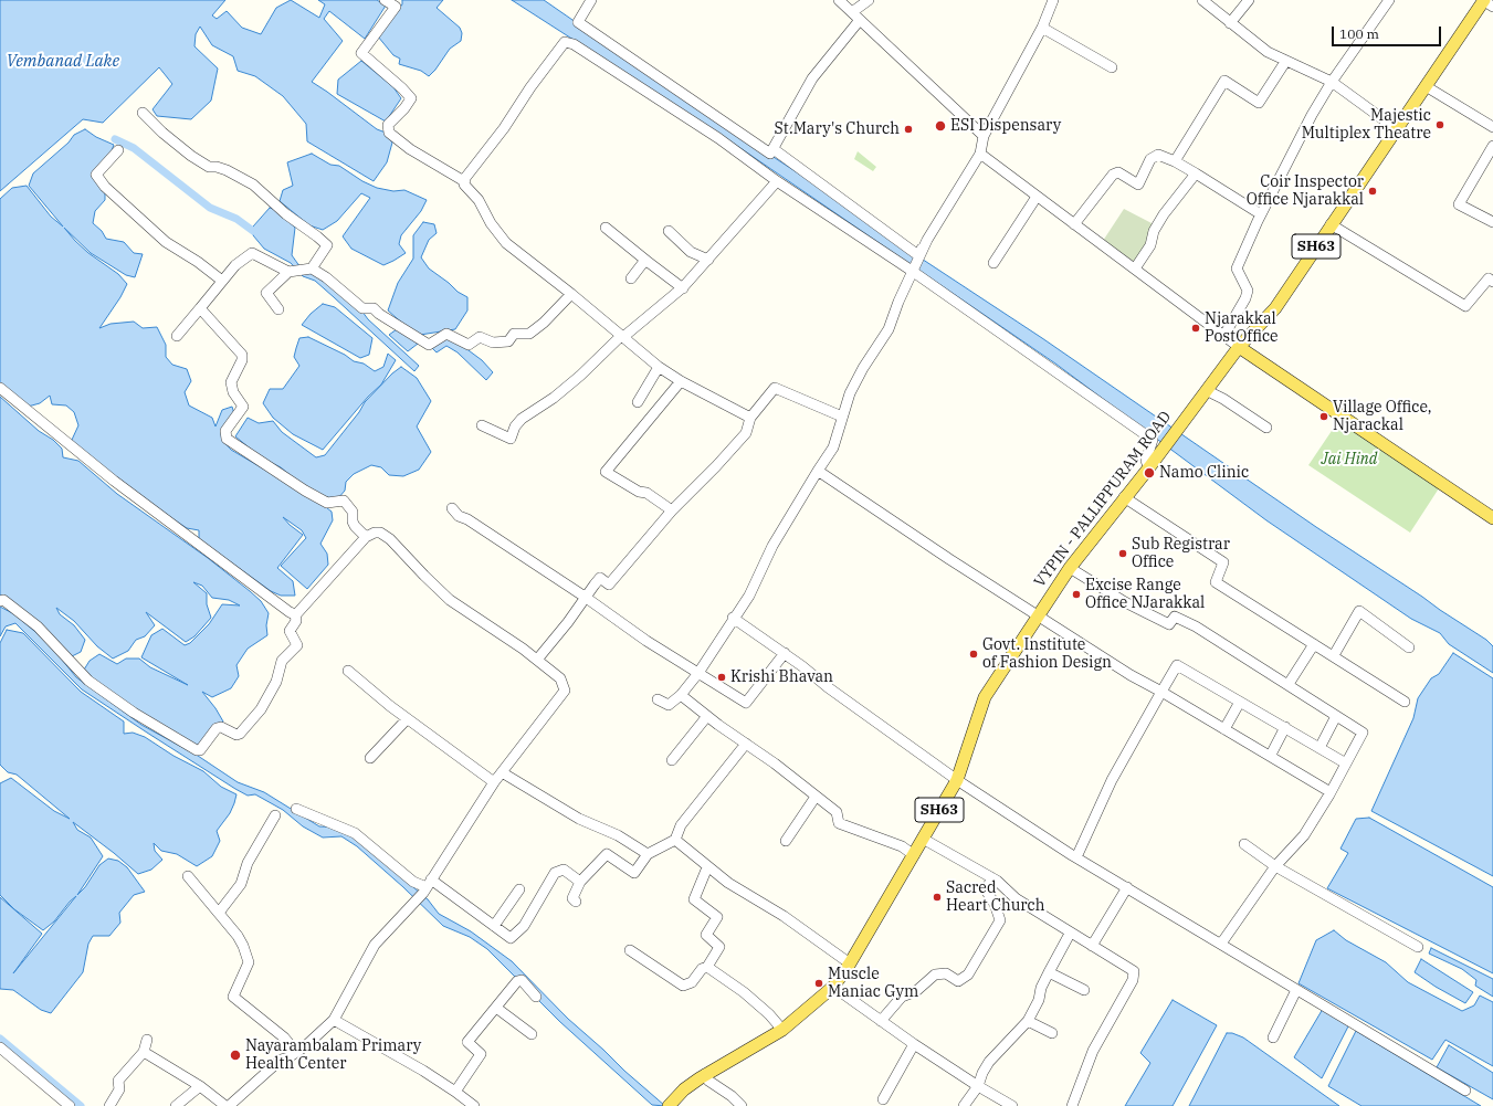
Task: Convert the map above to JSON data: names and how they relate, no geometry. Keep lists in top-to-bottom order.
{
  "streets": {
    "main road": ["SH63", "VYPIN - PALLIPPURAM ROAD"]
  },
  "water": ["Vembanad Lake"],
  "parks": ["Jai Hind"],
  "places": [
    "Majestic Multiplex Theatre",
    "ESI Dispensary",
    "St.Mary's Church",
    "Coir Inspector Office Njarakkal",
    "Njarakkal PostOffice",
    "Village Office, Njarackal",
    "Namo Clinic",
    "Sub Registrar Office",
    "Excise Range Office NJarakkal",
    "Govt. Institute of Fashion Design",
    "Krishi Bhavan",
    "Sacred Heart Church",
    "Muscle Maniac Gym",
    "Nayarambalam Primary Health Center"
  ],
  "scale_bar": "100 m"
}
